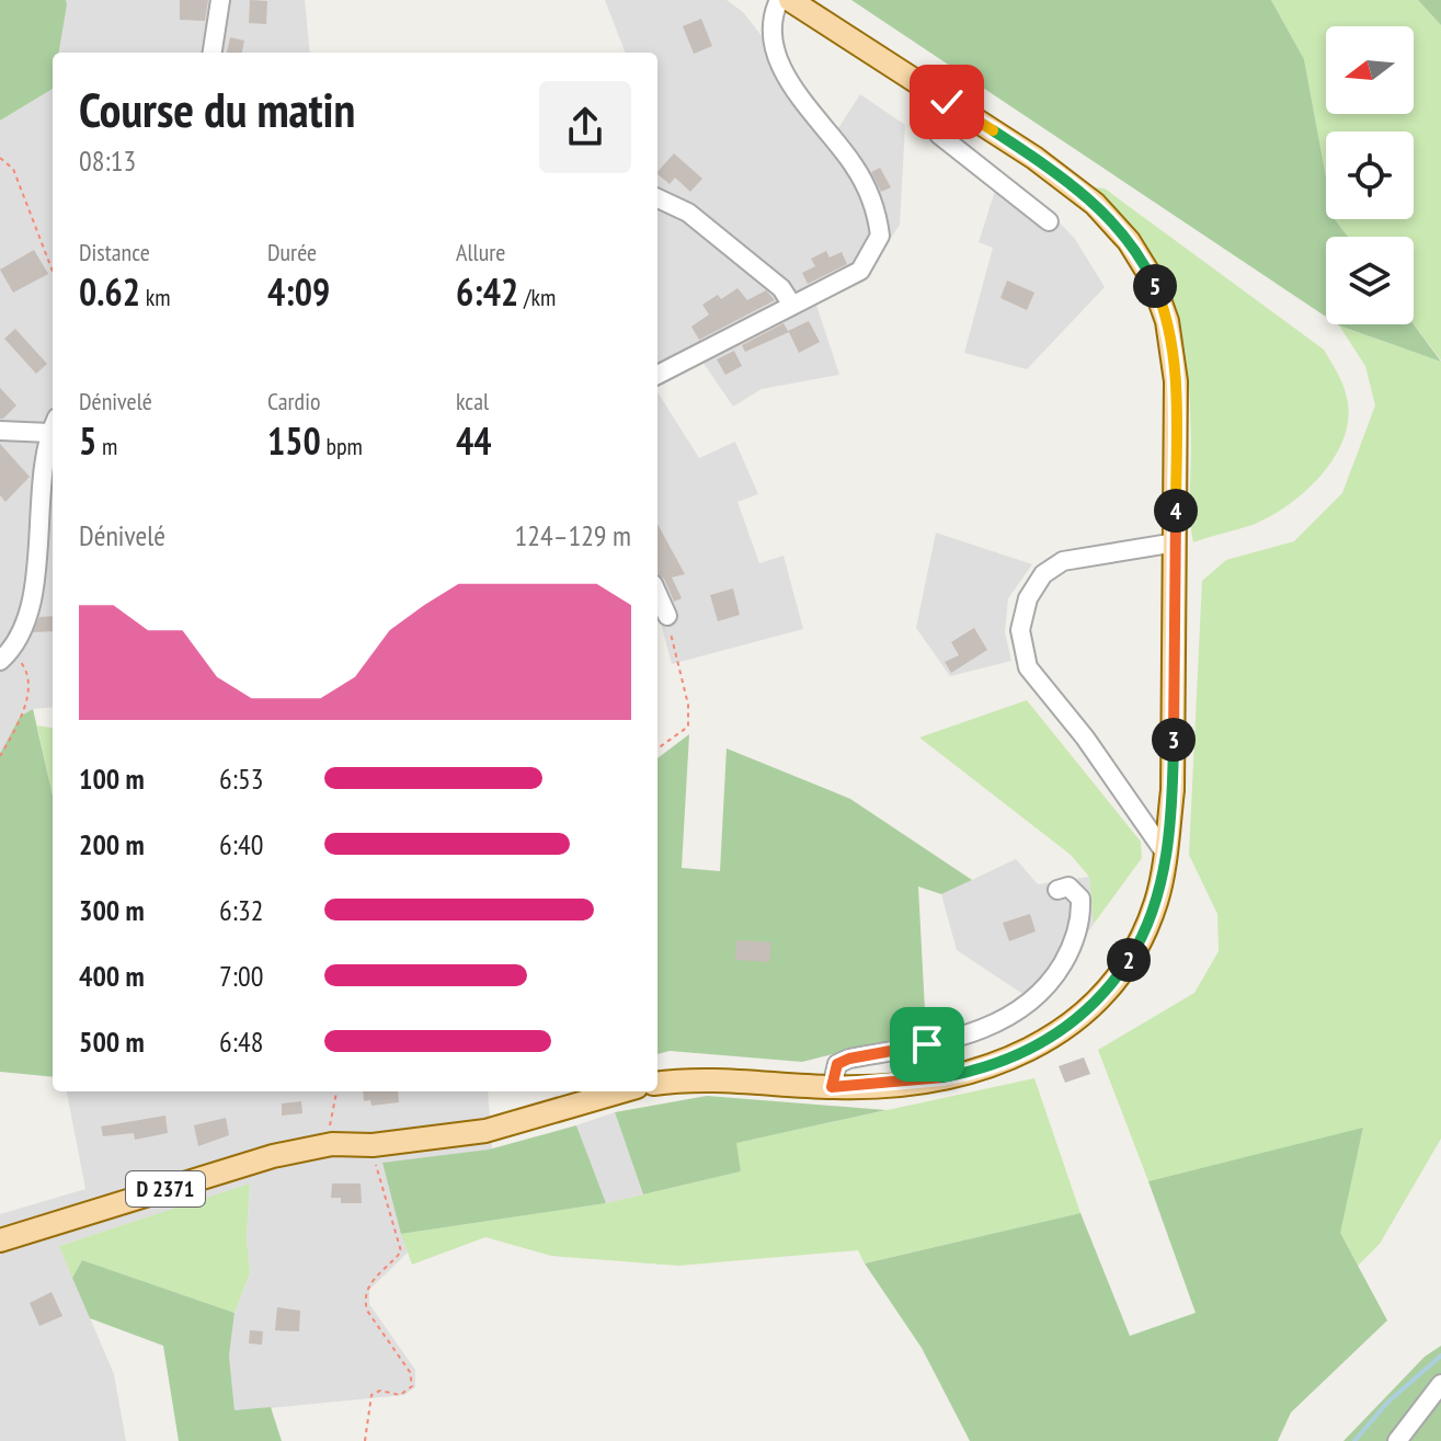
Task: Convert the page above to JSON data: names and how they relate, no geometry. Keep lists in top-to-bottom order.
{
  "streets": {
    "main road": ["D 2371"]
  },
  "north": "left",
  "page": {
    "heading": ["Course du matin", "08:13"],
    "stats": [
      ["Distance", "0.62 km"],
      ["Durée", "4:09"],
      ["Allure", "6:42 /km"],
      ["Dénivelé", "5 m"],
      ["Cardio", "150 bpm"],
      ["kcal", "44"]
    ],
    "pins": [
      "5",
      "4",
      "3",
      "2"
    ],
    "chart": ["Dénivelé", "124–129 m"],
    "list": [
      {
        "name": "100 m",
        "note": "6:53"
      },
      {
        "name": "200 m",
        "note": "6:40"
      },
      {
        "name": "300 m",
        "note": "6:32"
      },
      {
        "name": "400 m",
        "note": "7:00"
      },
      {
        "name": "500 m",
        "note": "6:48"
      }
    ]
  }
}
